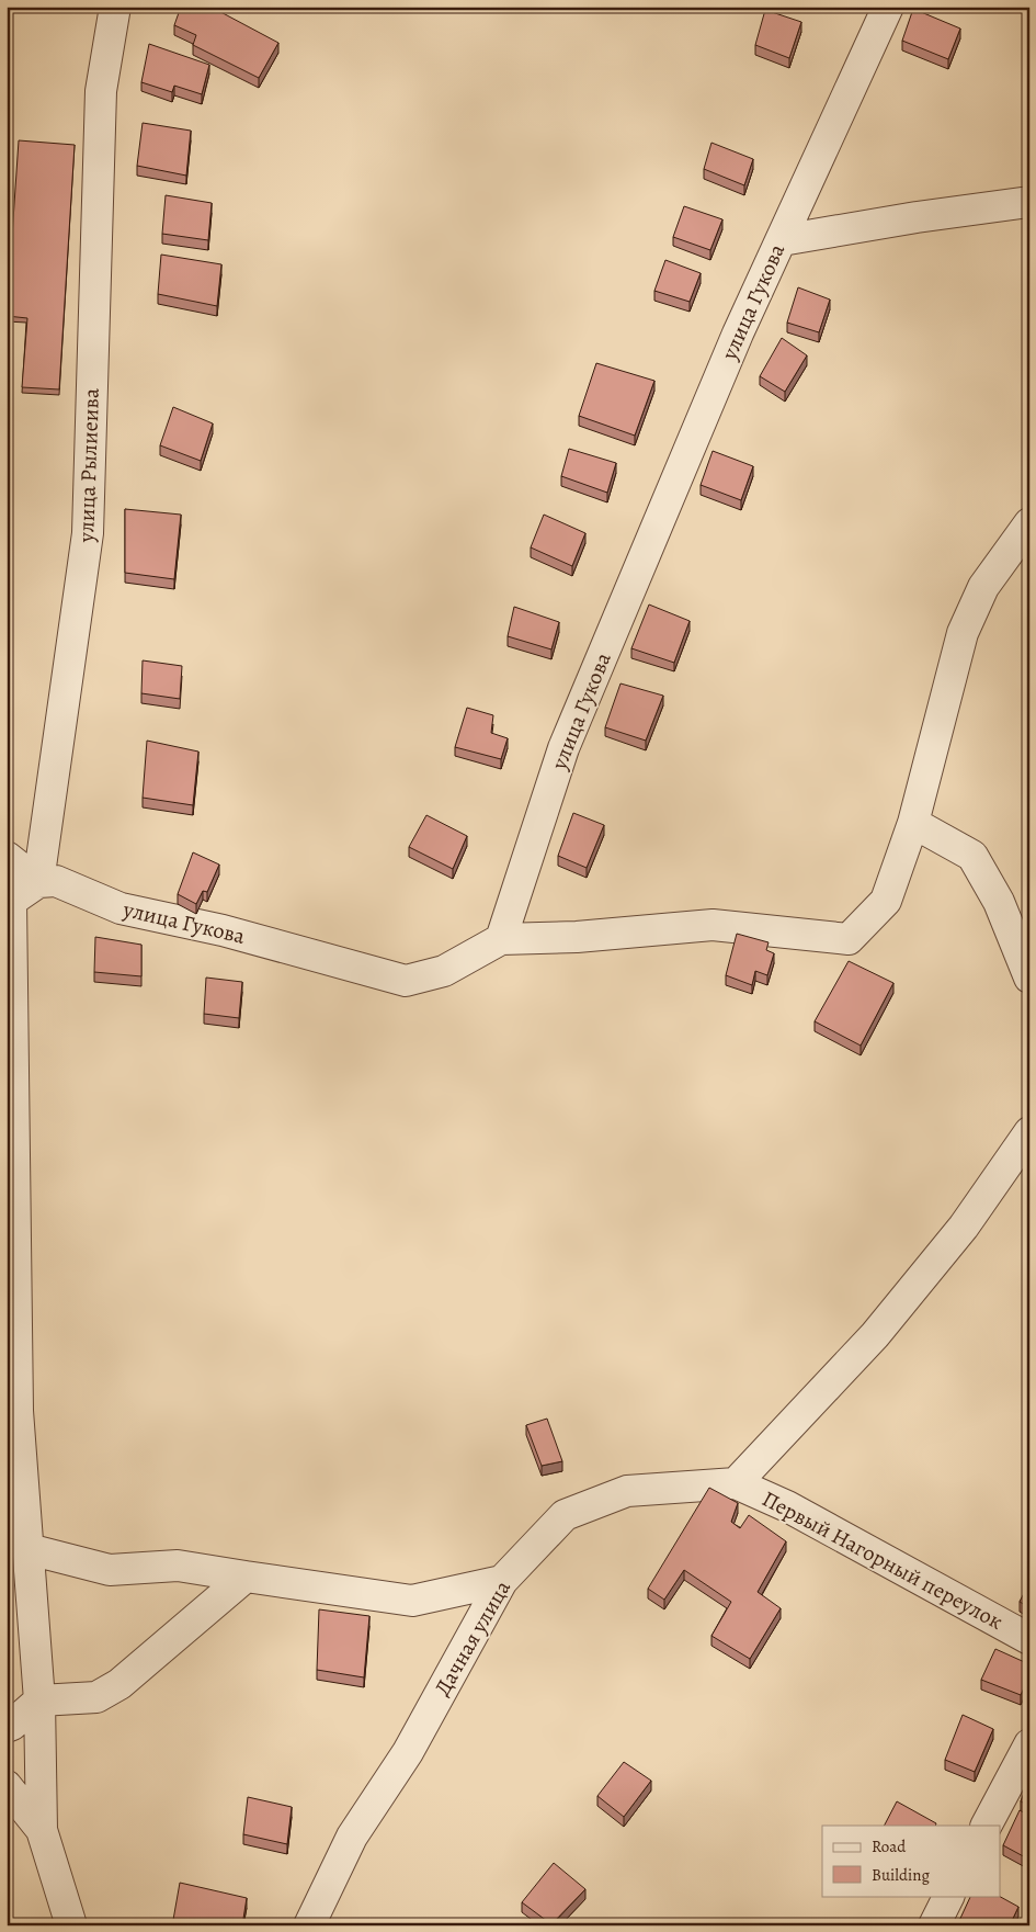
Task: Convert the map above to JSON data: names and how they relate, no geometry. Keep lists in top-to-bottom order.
{
  "streets": {
    "street": [
      "улица Гукова",
      "улица Рылиеива",
      "Первый Нагорный переулок",
      "Дачная улица"
    ]
  },
  "crossings": [
    ["улица Гукова", "улица Рылиеива"],
    ["Первый Нагорный переулок", "Дачная улица"]
  ],
  "legend": ["Road", "Building"]
}
